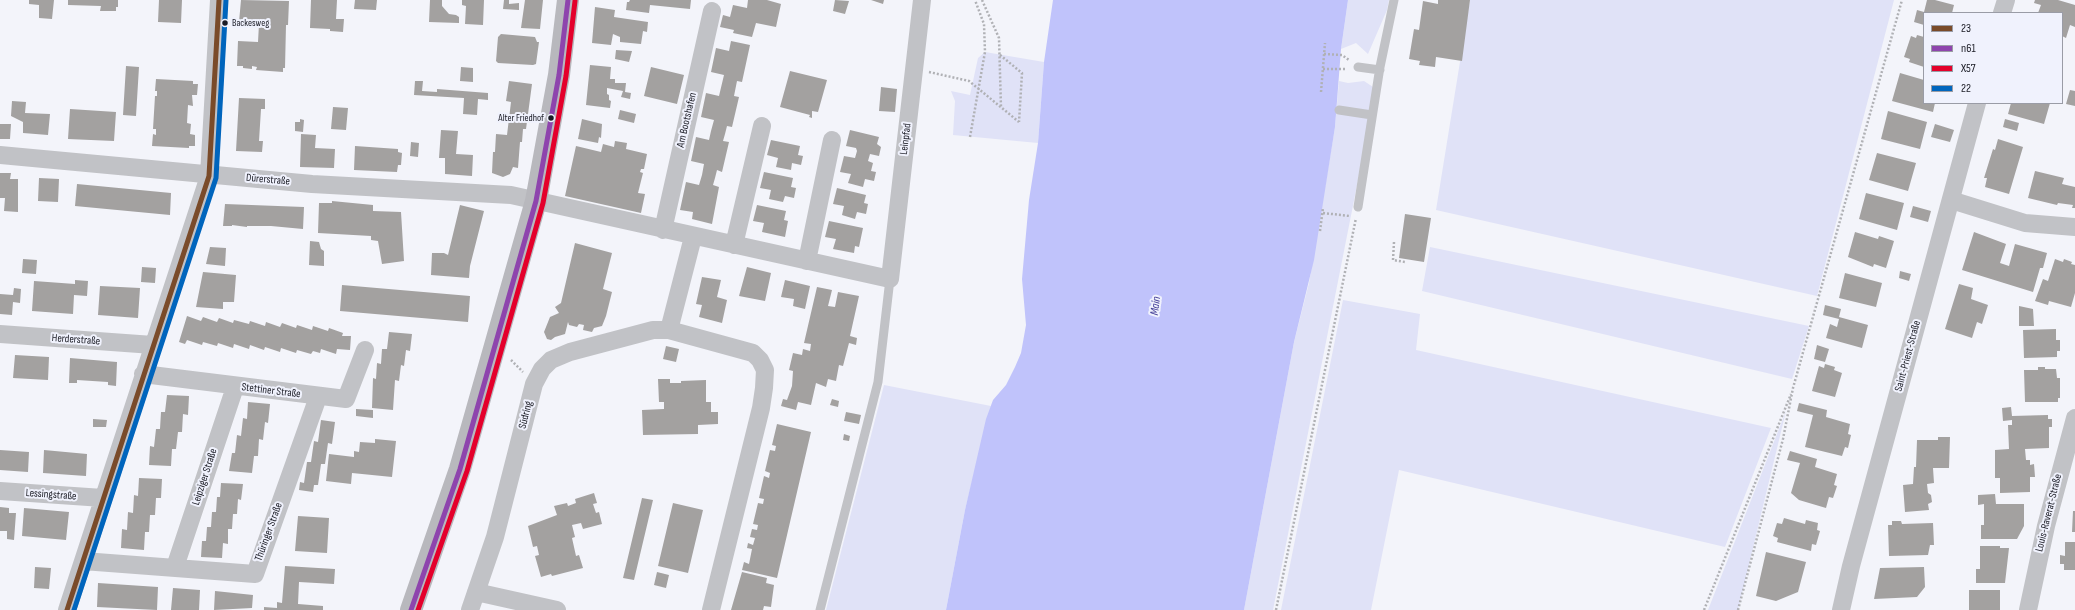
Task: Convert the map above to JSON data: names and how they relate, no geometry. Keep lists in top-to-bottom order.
{
  "streets": {
    "street": [
      "Am Bootshafen",
      "Leinpfad",
      "Dürerstraße",
      "Herderstraße",
      "Saint-Priest-Straße",
      "Stettiner Straße",
      "Südring",
      "Leipziger Straße",
      "Lessingstraße",
      "Louis-Raverat-Straße",
      "Thüringer Straße"
    ]
  },
  "crossings": [
    ["Stettiner Straße", "Leipziger Straße"],
    ["Stettiner Straße", "Thüringer Straße"],
    ["Leipziger Straße", "Thüringer Straße"]
  ],
  "water": ["Main"],
  "places": ["Backesweg", "Alter Friedhof"],
  "lines": [
    "transit line 23",
    "transit line n61",
    "transit line 22",
    "transit line X57"
  ],
  "legend": [
    "23",
    "n61",
    "X57",
    "22"
  ]
}
